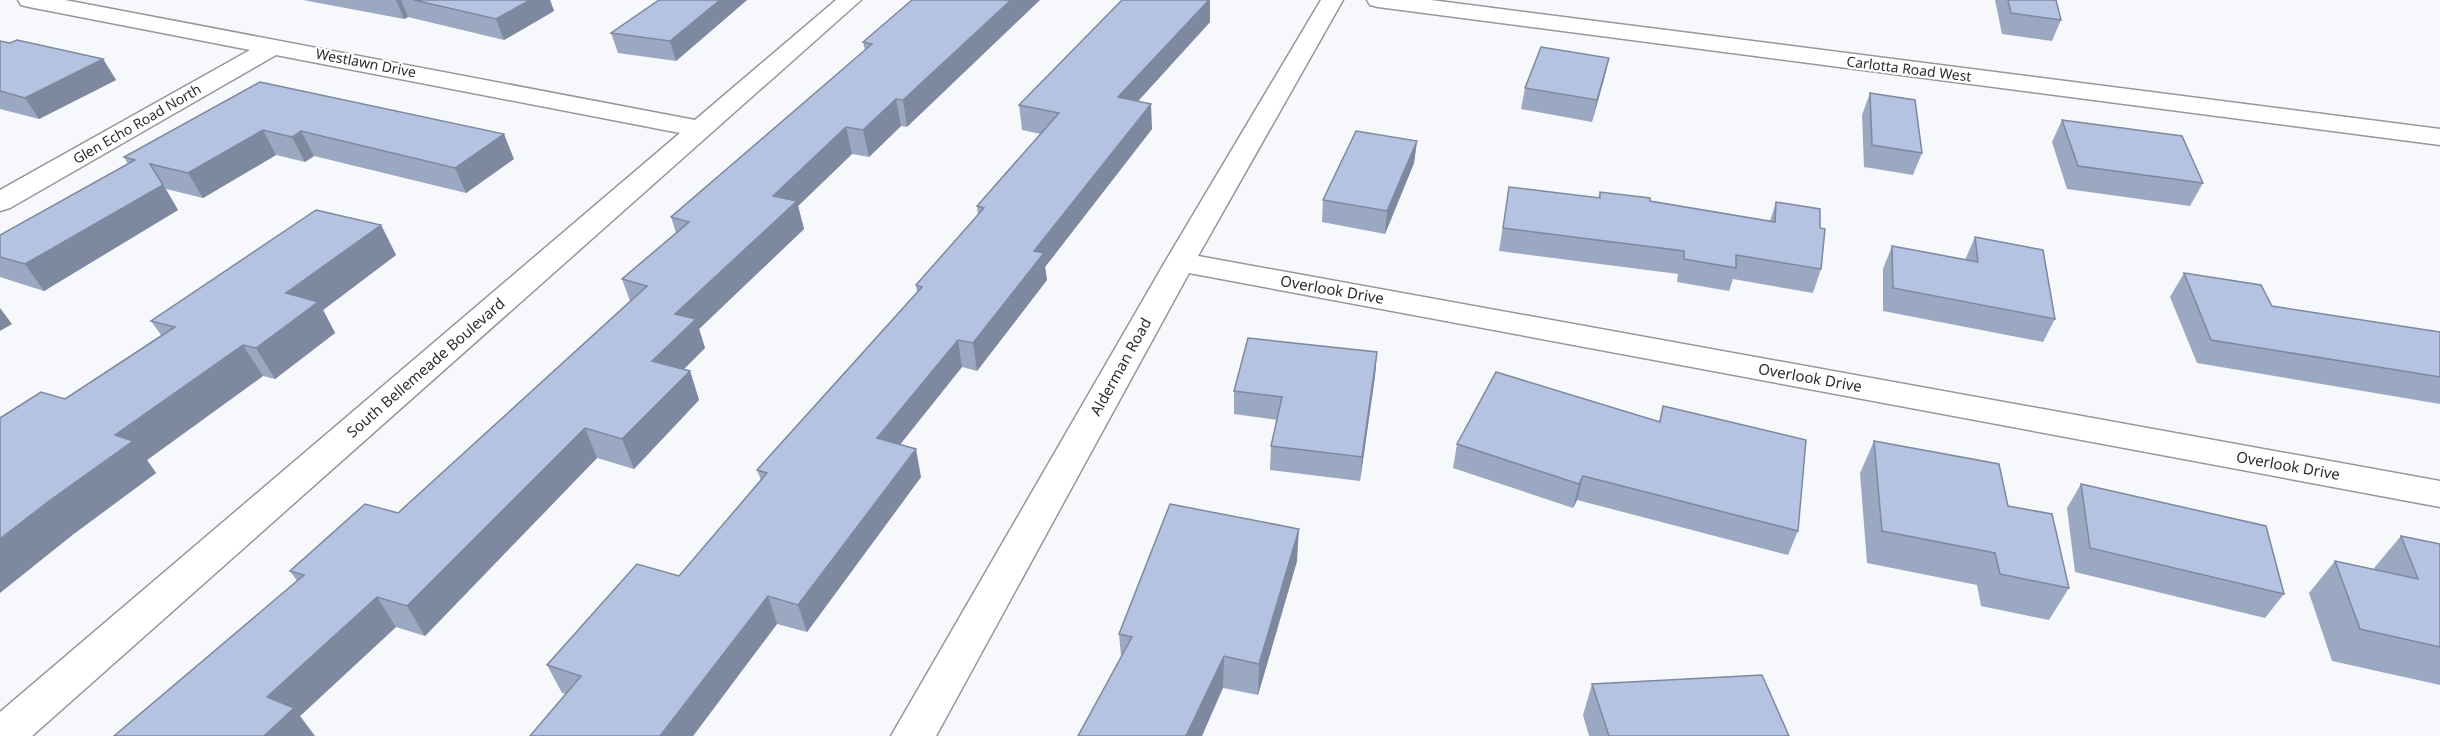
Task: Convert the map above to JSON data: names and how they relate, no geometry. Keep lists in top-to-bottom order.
{
  "streets": {
    "street": [
      "Westlawn Drive",
      "Carlotta Road West",
      "Glen Echo Road North",
      "Overlook Drive",
      "Alderman Road",
      "South Bellemeade Boulevard"
    ]
  },
  "crossings": [
    ["Westlawn Drive", "Glen Echo Road North"],
    ["Westlawn Drive", "South Bellemeade Boulevard"],
    ["Overlook Drive", "Alderman Road"]
  ]
}
